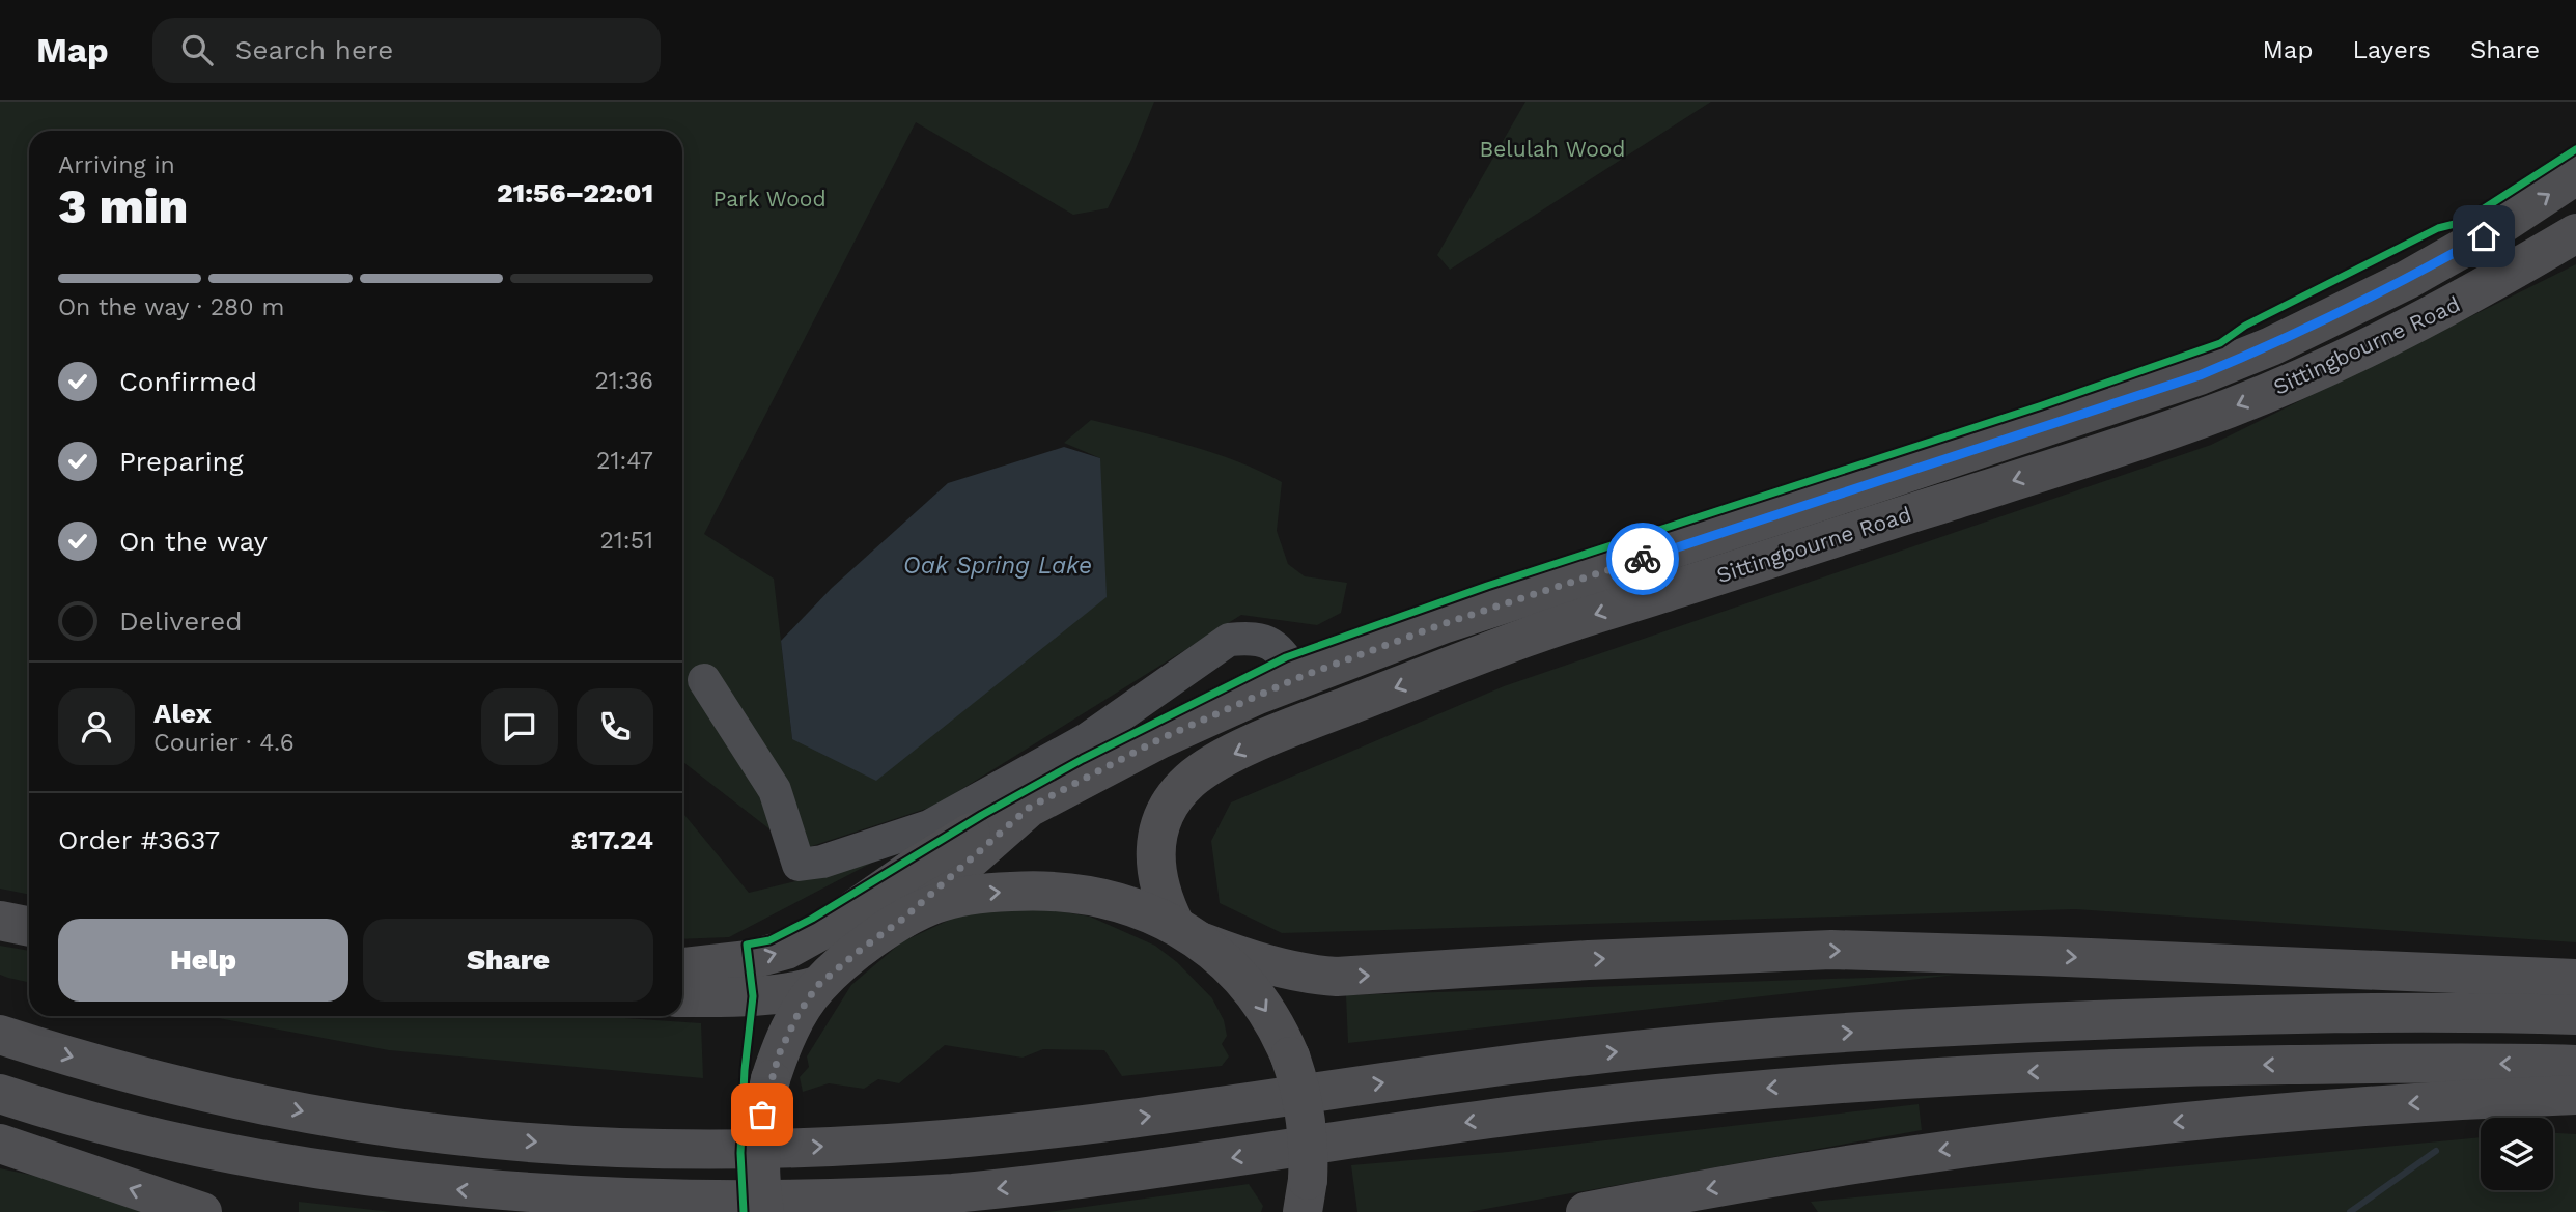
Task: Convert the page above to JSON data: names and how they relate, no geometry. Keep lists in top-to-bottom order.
{
  "streets": {
    "highway": ["Sittingbourne Road"]
  },
  "water": ["Oak Spring Lake"],
  "parks": ["Belulah Wood", "Park Wood"],
  "page": {
    "header": "Map",
    "search": "Search here",
    "nav": ["Map", "Layers", "Share"],
    "heading": ["3 min", "Arriving in", "21:56–22:01"],
    "panel": [
      "Alex",
      "Courier · 4.6",
      "Order #3637",
      "£17.24"
    ],
    "bar": "On the way · 280 m",
    "list": [
      ["Confirmed", "21:36"],
      ["Preparing", "21:47"],
      ["On the way", "21:51"],
      "Delivered"
    ],
    "buttons": ["Help", "Share"]
  }
}
